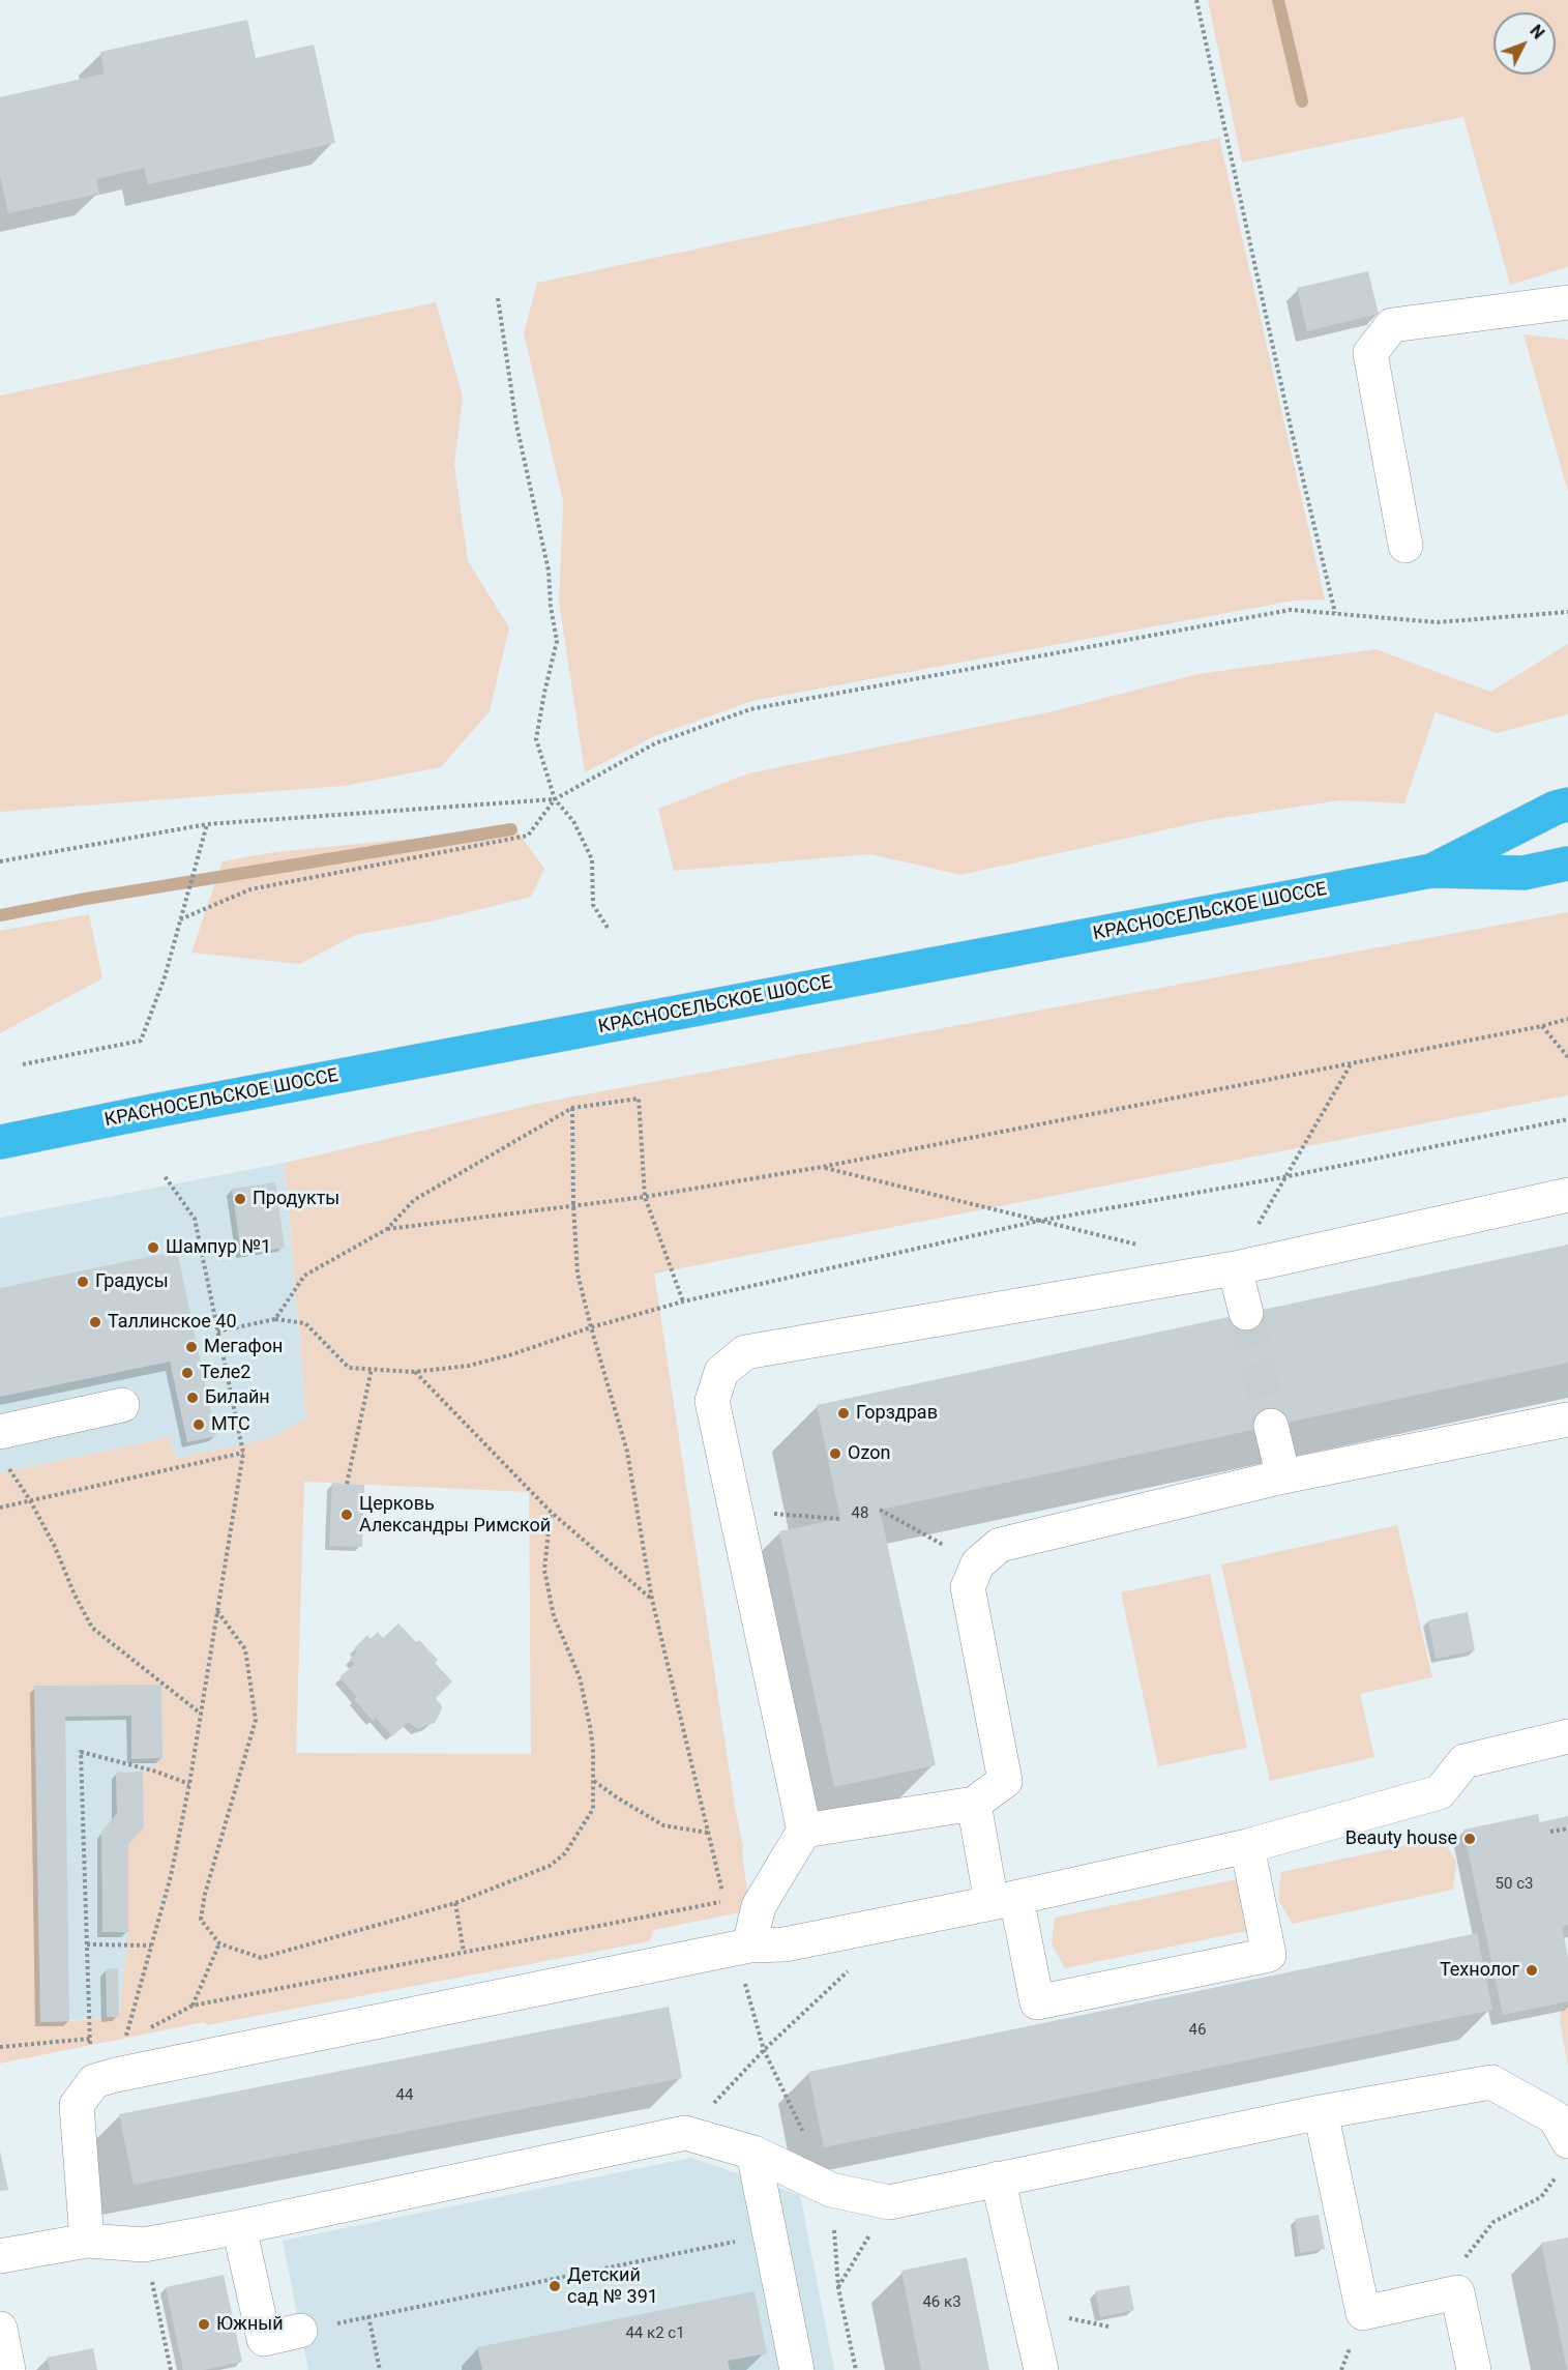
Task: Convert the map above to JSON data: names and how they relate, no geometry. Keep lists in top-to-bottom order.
{
  "streets": {
    "highway": ["КРАСНОСЕЛЬСКОЕ ШОССЕ"]
  },
  "places": [
    "Продукты",
    "Шампур №1",
    "Градусы",
    "Таллинское 40",
    "Мегафон",
    "Теле2",
    "Билайн",
    "Горздрав",
    "МТС",
    "Ozon",
    "Церковь Александры Римской",
    "Beauty house",
    "Технолог",
    "Детский сад № 391",
    "Южный"
  ],
  "house_numbers": [
    "48",
    "50 с3",
    "46",
    "44",
    "46 к3",
    "44 к2 с1"
  ],
  "north": "top right"
}
